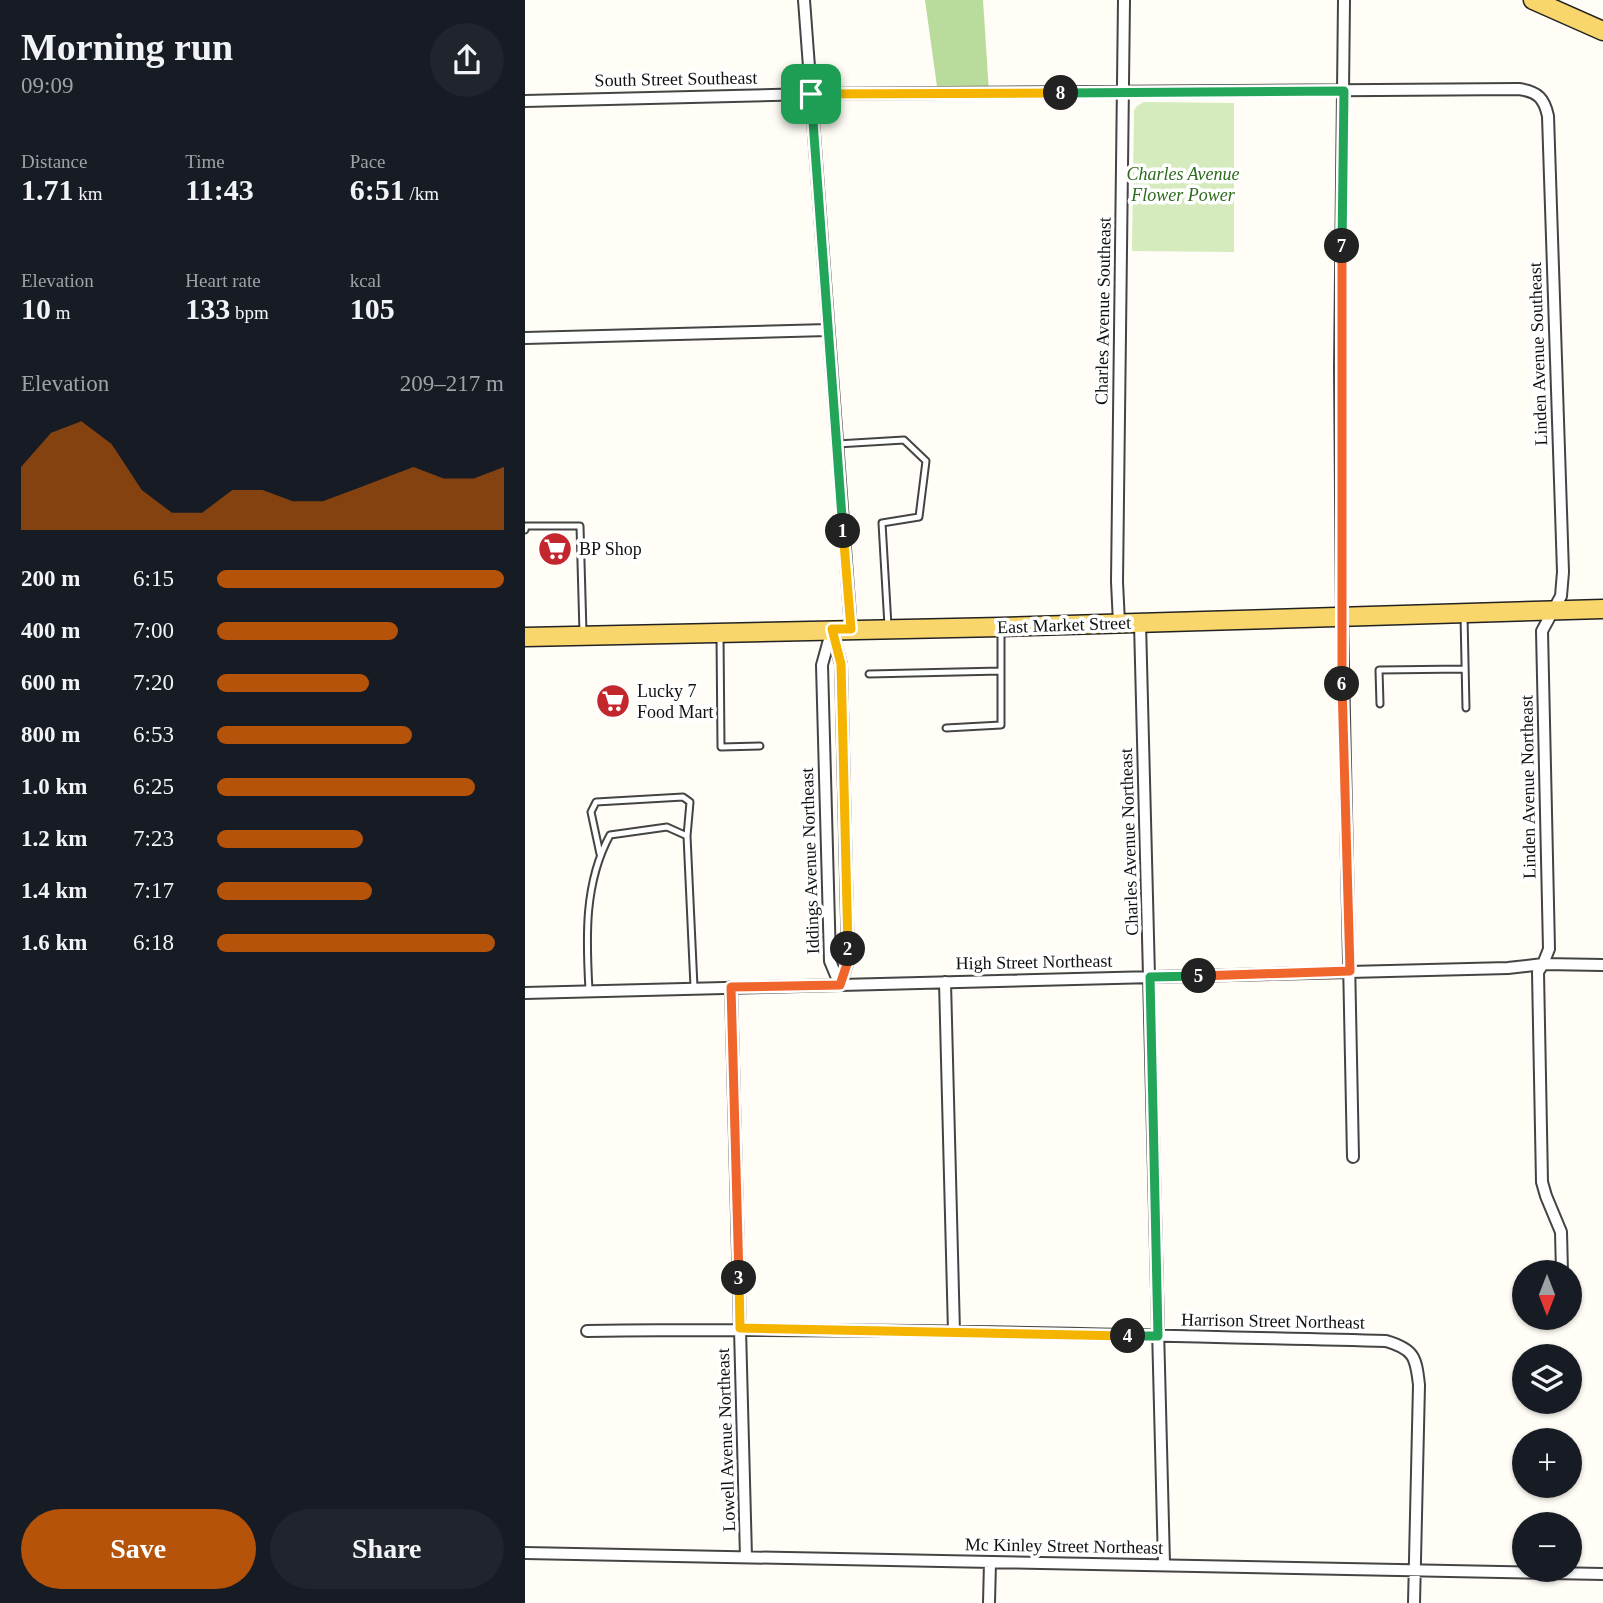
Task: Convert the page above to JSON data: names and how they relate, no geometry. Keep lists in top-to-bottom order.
{
  "streets": {
    "main road": ["East Market Street"],
    "street": [
      "South Street Southeast",
      "Charles Avenue Southeast",
      "Linden Avenue Southeast",
      "Linden Avenue Northeast",
      "Charles Avenue Northeast",
      "Iddings Avenue Northeast",
      "High Street Northeast",
      "Harrison Street Northeast",
      "Lowell Avenue Northeast",
      "Mc Kinley Street Northeast"
    ]
  },
  "crossings": [
    ["South Street Southeast", "Charles Avenue Southeast"],
    ["South Street Southeast", "Linden Avenue Southeast"],
    ["Charles Avenue Southeast", "East Market Street"],
    ["Linden Avenue Southeast", "East Market Street"],
    ["Linden Avenue Southeast", "Linden Avenue Northeast"],
    ["East Market Street", "Linden Avenue Northeast"],
    ["East Market Street", "Charles Avenue Northeast"],
    ["East Market Street", "Iddings Avenue Northeast"],
    ["Linden Avenue Northeast", "High Street Northeast"],
    ["Charles Avenue Northeast", "High Street Northeast"],
    ["Charles Avenue Northeast", "Harrison Street Northeast"],
    ["Charles Avenue Northeast", "Mc Kinley Street Northeast"],
    ["Iddings Avenue Northeast", "High Street Northeast"],
    ["High Street Northeast", "Lowell Avenue Northeast"],
    ["Harrison Street Northeast", "Lowell Avenue Northeast"],
    ["Harrison Street Northeast", "Mc Kinley Street Northeast"],
    ["Lowell Avenue Northeast", "Mc Kinley Street Northeast"]
  ],
  "parks": ["Charles Avenue Flower Power"],
  "places": {
    "supermarket": ["BP Shop", "Lucky 7 Food Mart"]
  },
  "north": "bottom",
  "page": {
    "heading": ["Morning run", "09:09"],
    "pins": [
      "8",
      "7",
      "1",
      "6",
      "2",
      "5",
      "3",
      "4"
    ],
    "stats": [
      ["Distance", "1.71 km"],
      ["Time", "11:43"],
      ["Pace", "6:51 /km"],
      ["Elevation", "10 m"],
      ["Heart rate", "133 bpm"],
      ["kcal", "105"]
    ],
    "chart": ["Elevation", "209–217 m"],
    "list": [
      {
        "name": "200 m",
        "note": "6:15"
      },
      {
        "name": "400 m",
        "note": "7:00"
      },
      {
        "name": "600 m",
        "note": "7:20"
      },
      {
        "name": "800 m",
        "note": "6:53"
      },
      {
        "name": "1.0 km",
        "note": "6:25"
      },
      {
        "name": "1.2 km",
        "note": "7:23"
      },
      {
        "name": "1.4 km",
        "note": "7:17"
      },
      {
        "name": "1.6 km",
        "note": "6:18"
      }
    ],
    "map_buttons": ["+", "−"],
    "buttons": ["Save", "Share"]
  }
}
